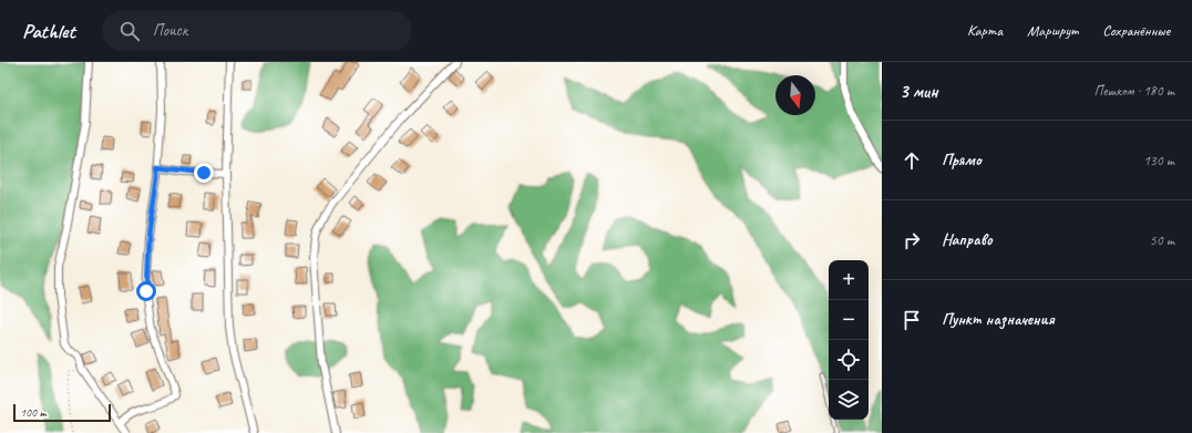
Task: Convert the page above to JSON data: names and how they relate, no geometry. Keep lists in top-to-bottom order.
{
  "scale_bar": "100 m",
  "north": "bottom",
  "page": {
    "header": "Pathlet",
    "search": "Поиск",
    "nav": ["Карта", "Маршрут", "Сохранённые"],
    "heading": ["3 мин", "Пешком · 180 m"],
    "list": [
      ["Прямо", "130 m"],
      ["Направо", "50 m"],
      "Пункт назначения"
    ],
    "map_buttons": ["+", "−"],
    "scale": "100 m"
  }
}
